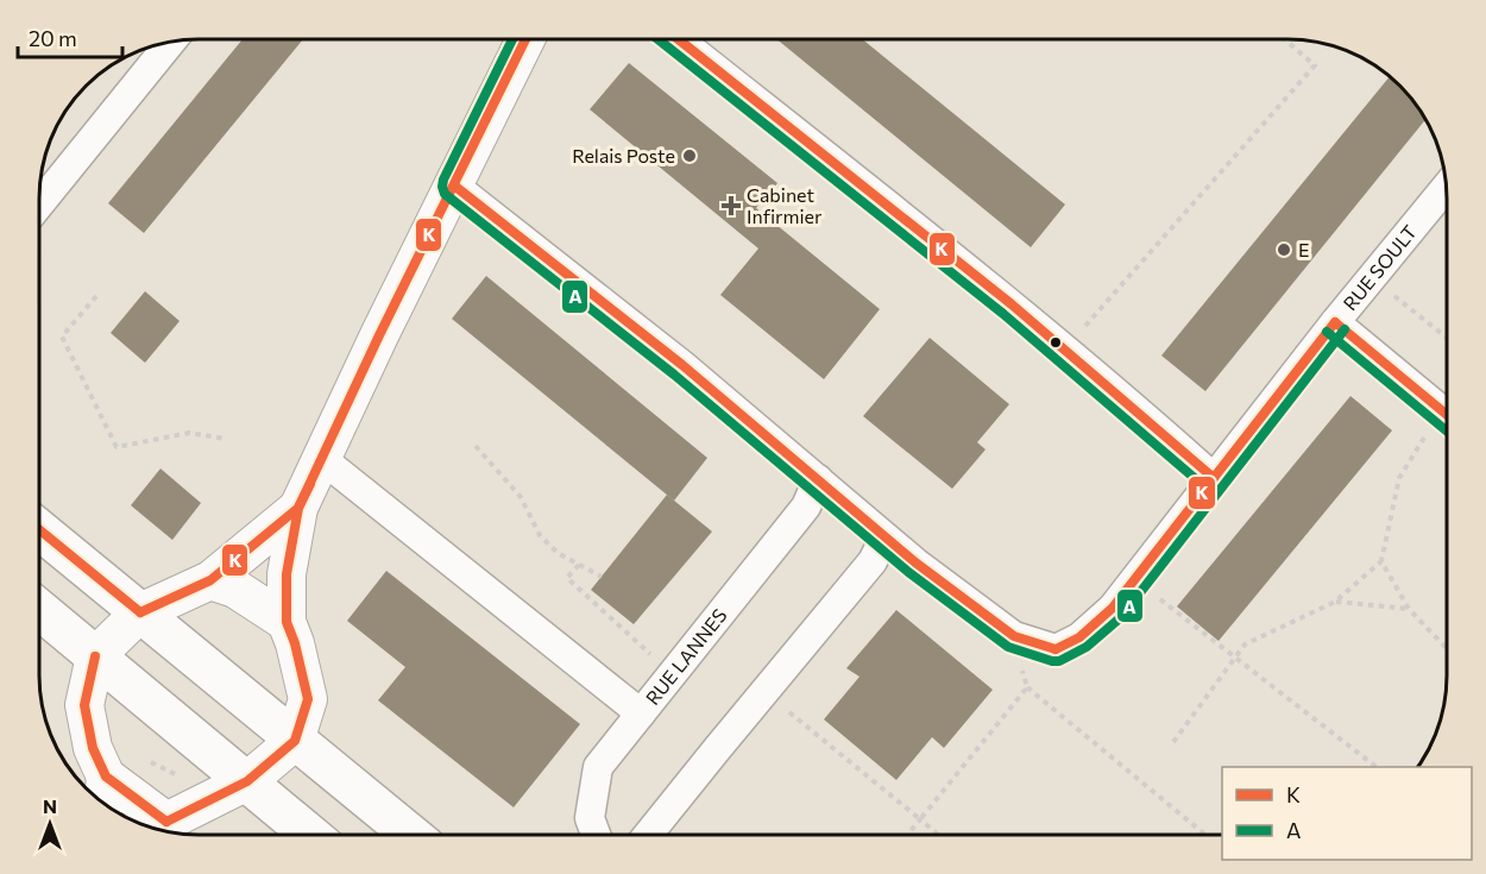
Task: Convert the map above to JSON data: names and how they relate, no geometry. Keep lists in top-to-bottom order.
{
  "streets": {
    "street": ["RUE SOULT", "RUE LANNES"]
  },
  "places": {
    "other": ["Relais Poste", "E"],
    "health": ["Cabinet Infirmier"]
  },
  "lines": ["transit line K", "transit line A"],
  "legend": ["K", "A"],
  "scale_bar": "20 m",
  "north": "top"
}
